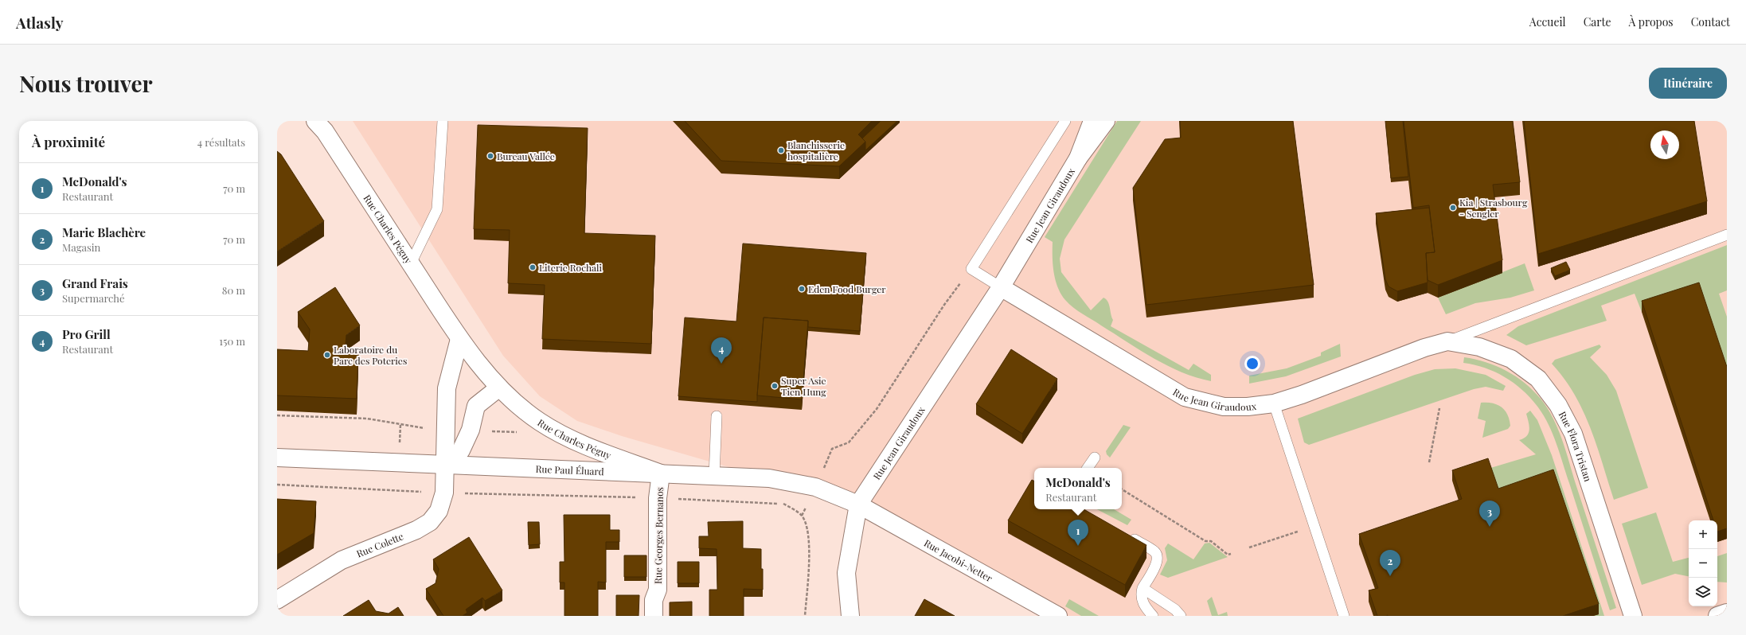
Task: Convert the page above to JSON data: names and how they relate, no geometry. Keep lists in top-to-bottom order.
{
  "streets": {
    "main road": [
      "Rue Jean Giraudoux",
      "Rue Charles Péguy",
      "Rue Flora Tristan",
      "Rue Paul Éluard",
      "Rue Georges Bernanos",
      "Rue Colette",
      "Rue Jacobi-Netter"
    ]
  },
  "crossings": [
    ["Rue Jean Giraudoux", "Rue Flora Tristan"],
    ["Rue Jean Giraudoux", "Rue Paul Éluard"],
    ["Rue Jean Giraudoux", "Rue Jacobi-Netter"],
    ["Rue Charles Péguy", "Rue Paul Éluard"],
    ["Rue Charles Péguy", "Rue Georges Bernanos"],
    ["Rue Paul Éluard", "Rue Georges Bernanos"],
    ["Rue Paul Éluard", "Rue Colette"],
    ["Rue Paul Éluard", "Rue Jacobi-Netter"]
  ],
  "places": [
    "Blanchisserie hospitalière",
    "Bureau Vallée",
    "Kia | Strasbourg - Sengler",
    "Literie Rochali",
    "Eden Food Burger",
    "Laboratoire du Parc des Poteries",
    "Super Asie Tien Hung"
  ],
  "north": "top",
  "page": {
    "header": "Atlasly",
    "nav": [
      "Accueil",
      "Carte",
      "À propos",
      "Contact"
    ],
    "buttons": "Itinéraire",
    "title": "Nous trouver",
    "heading": ["À proximité", "4 résultats"],
    "list": [
      {
        "mark": "1",
        "name": "McDonald's",
        "note": "Restaurant",
        "value": "70 m"
      },
      {
        "mark": "2",
        "name": "Marie Blachère",
        "note": "Magasin",
        "value": "70 m"
      },
      {
        "mark": "3",
        "name": "Grand Frais",
        "note": "Supermarché",
        "value": "80 m"
      },
      {
        "mark": "4",
        "name": "Pro Grill",
        "note": "Restaurant",
        "value": "150 m"
      }
    ],
    "pins": [
      "4",
      "3",
      "1",
      "2"
    ],
    "popup": ["McDonald's", "Restaurant"],
    "map_buttons": ["+", "−"]
  }
}
